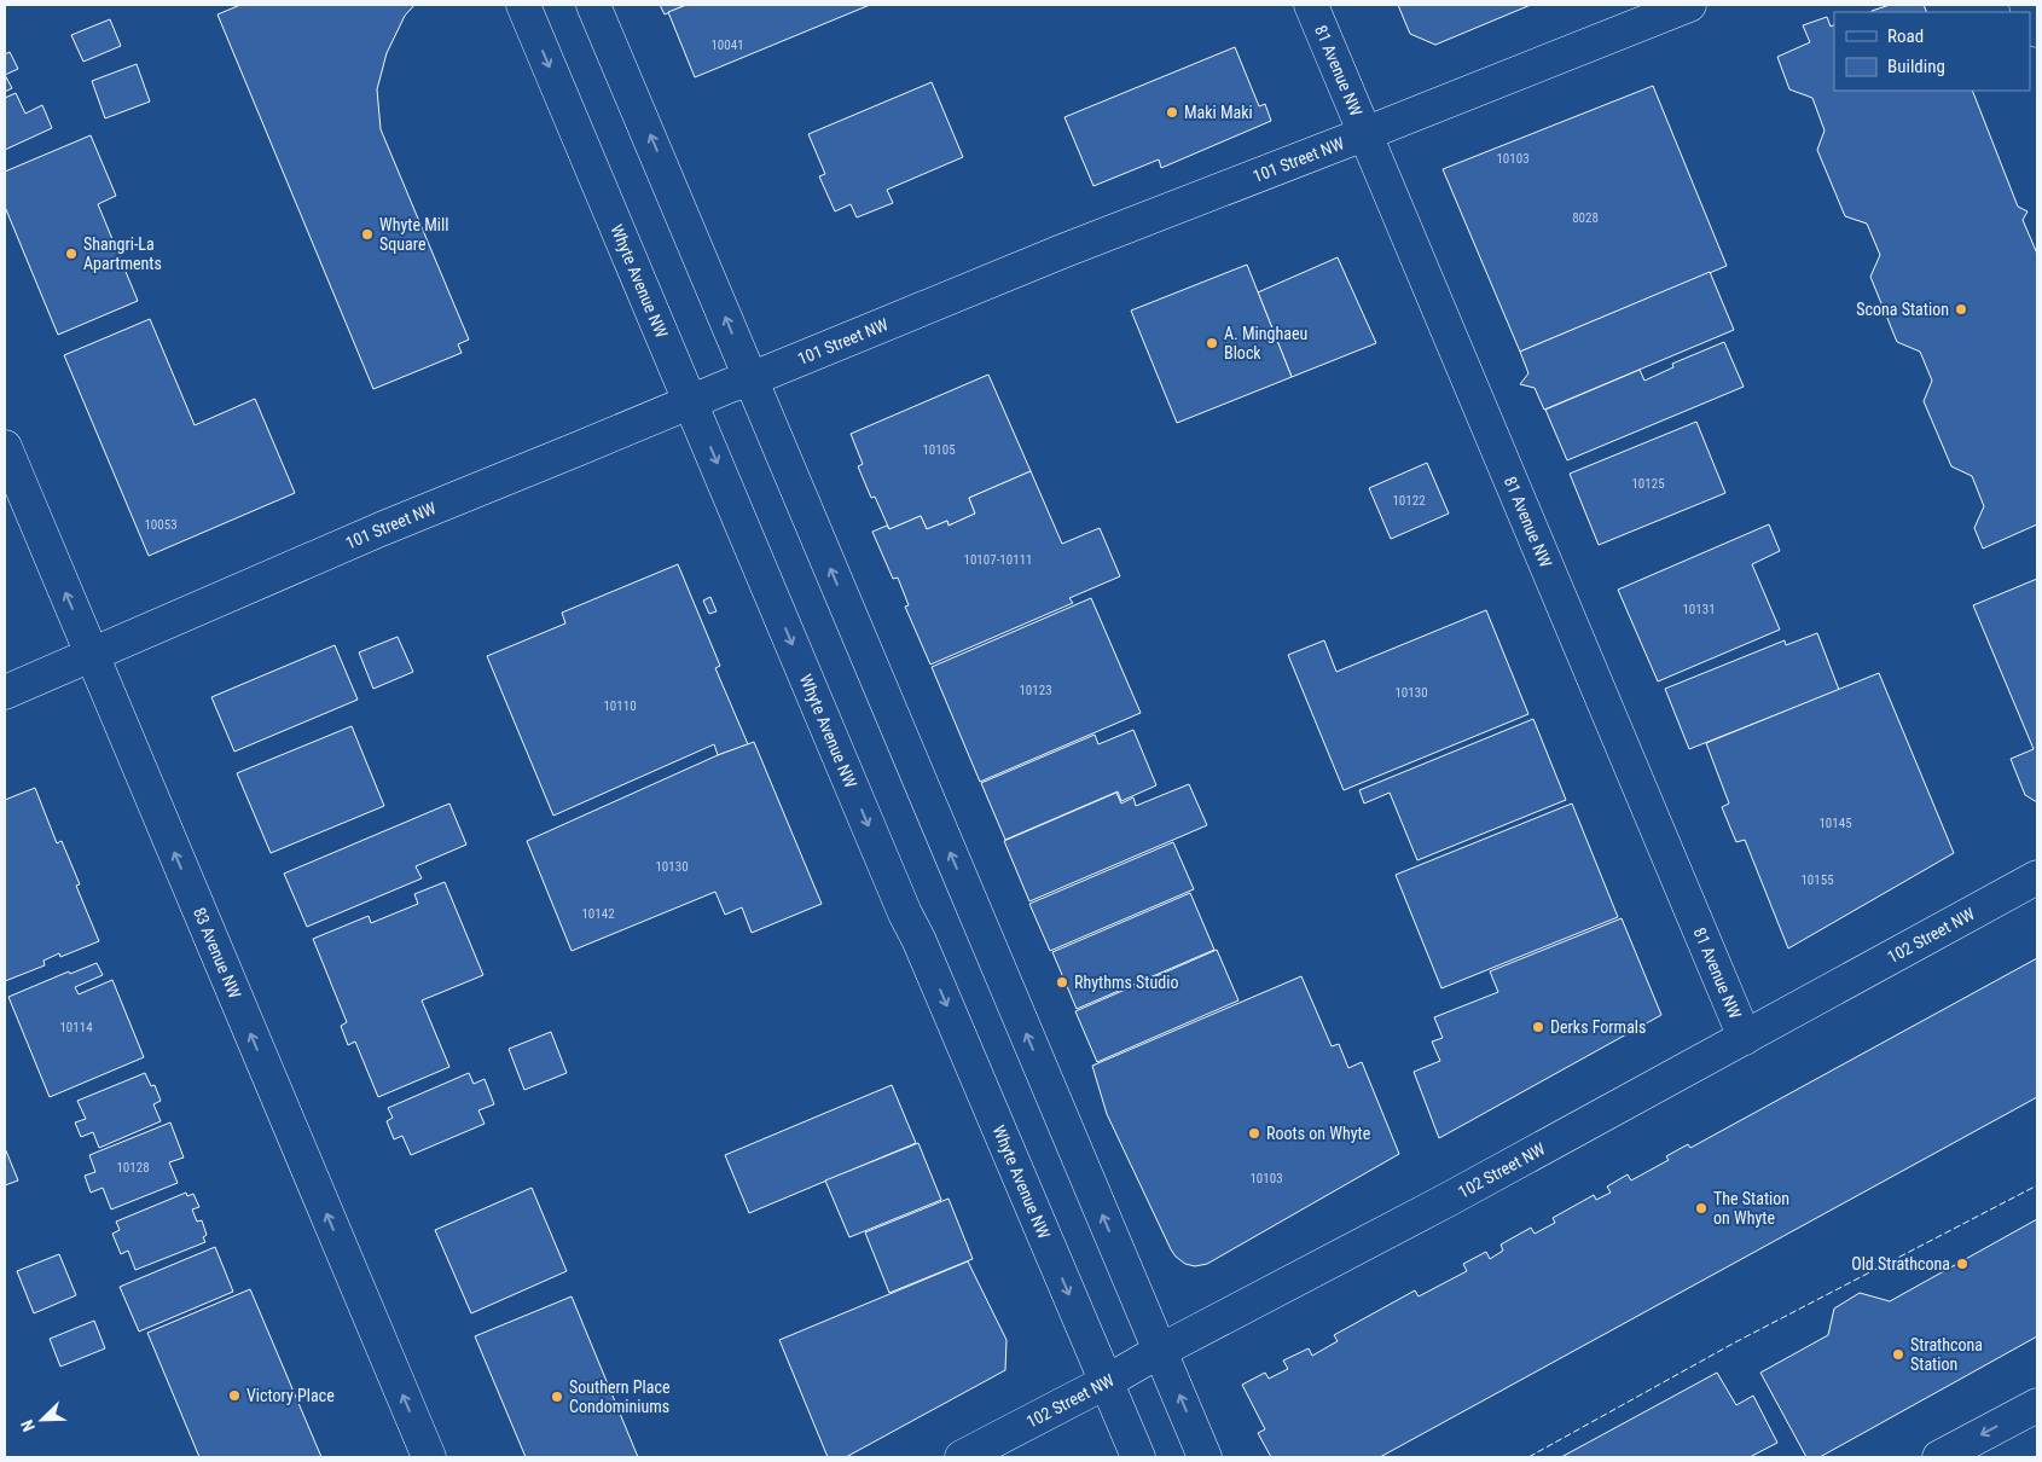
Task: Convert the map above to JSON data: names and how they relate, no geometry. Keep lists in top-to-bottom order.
{
  "streets": {
    "street": [
      "81 Avenue NW",
      "101 Street NW",
      "Whyte Avenue NW",
      "102 Street NW",
      "83 Avenue NW"
    ]
  },
  "crossings": [
    ["81 Avenue NW", "101 Street NW"],
    ["81 Avenue NW", "102 Street NW"],
    ["101 Street NW", "Whyte Avenue NW"],
    ["101 Street NW", "83 Avenue NW"],
    ["Whyte Avenue NW", "102 Street NW"]
  ],
  "one_way": ["83 Avenue NW"],
  "places": [
    "Maki Maki",
    "Whyte Mill Square",
    "Shangri-La Apartments",
    "Scona Station",
    "A. Minghaeu Block",
    "Rhythms Studio",
    "Derks Formals",
    "Roots on Whyte",
    "The Station on Whyte",
    "Old Strathcona",
    "Strathcona Station",
    "Victory Place",
    "Southern Place Condominiums"
  ],
  "house_numbers": [
    "10041",
    "10103",
    "8028",
    "10105",
    "10125",
    "10122",
    "10053",
    "10107-10111",
    "10131",
    "10123",
    "10130",
    "10110",
    "10145",
    "10130",
    "10155",
    "10142",
    "10114",
    "10128",
    "10103"
  ],
  "legend": ["Road", "Building"],
  "north": "bottom left"
}
